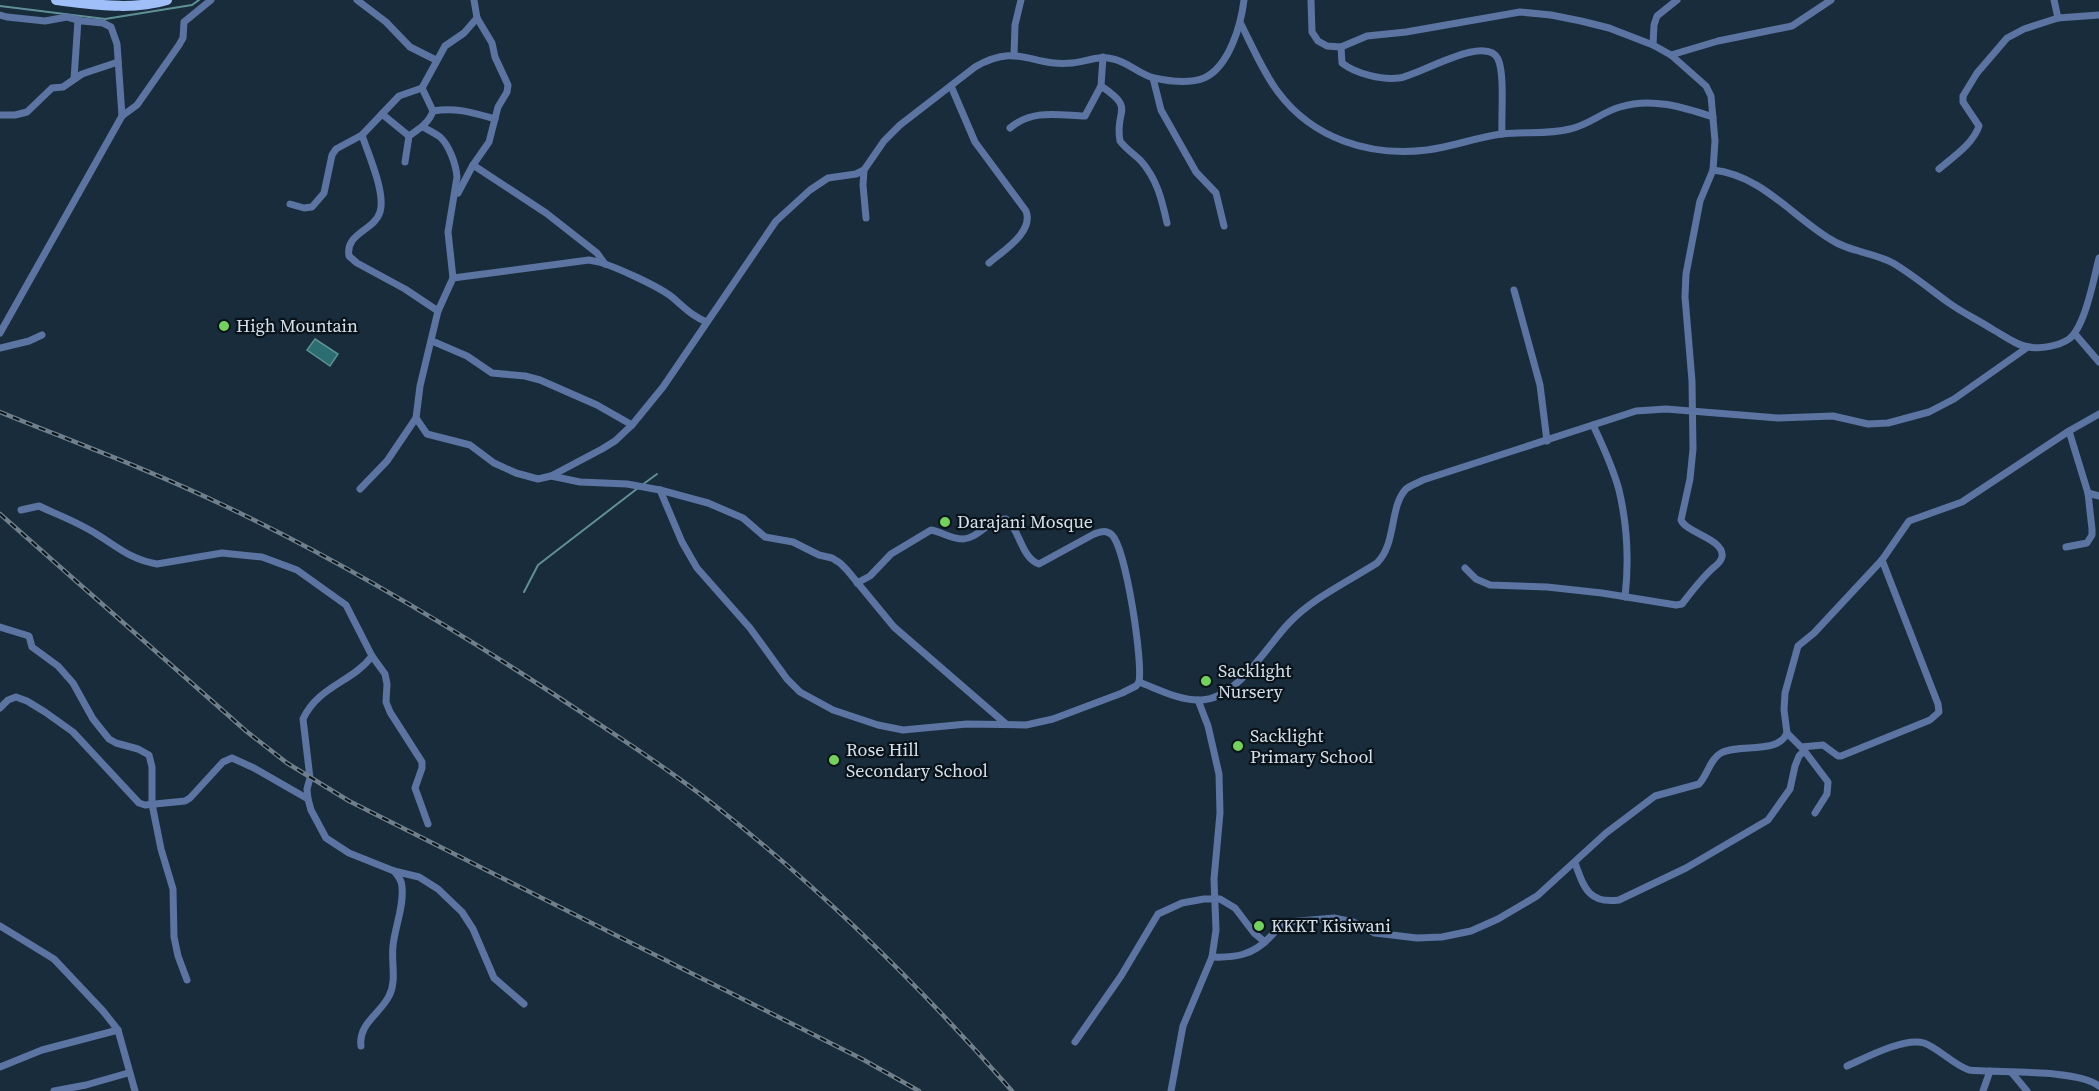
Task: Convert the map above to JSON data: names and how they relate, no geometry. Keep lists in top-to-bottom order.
{
  "places": [
    "High Mountain",
    "Darajani Mosque",
    "Sacklight Nursery",
    "Sacklight Primary School",
    "Rose Hill Secondary School",
    "KKKT Kisiwani"
  ]
}
